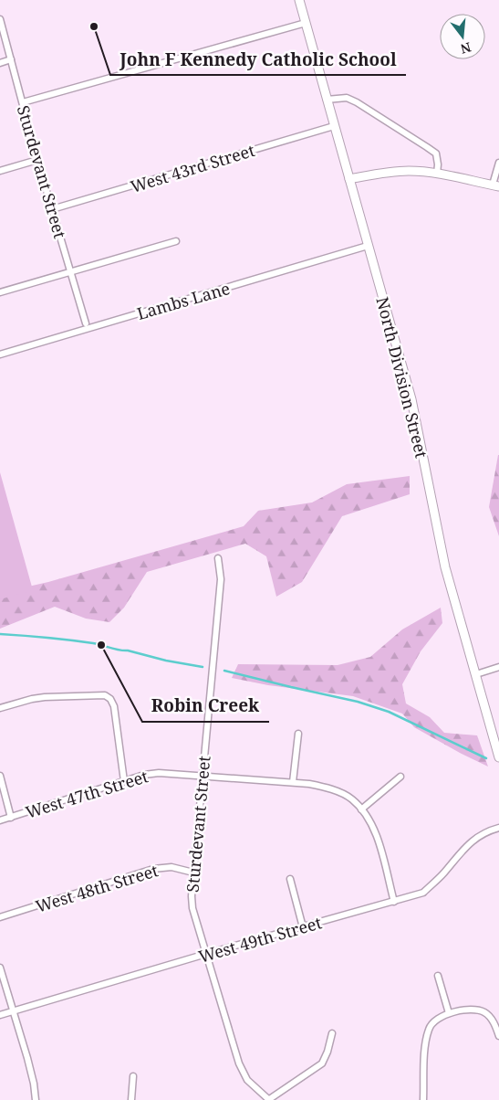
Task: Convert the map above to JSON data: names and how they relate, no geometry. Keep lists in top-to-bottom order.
{
  "streets": {
    "main road": ["North Division Street"],
    "street": [
      "West 43rd Street",
      "Sturdevant Street",
      "Lambs Lane",
      "West 47th Street",
      "West 48th Street",
      "West 49th Street"
    ]
  },
  "crossings": [
    ["West 43rd Street", "Sturdevant Street"],
    ["West 43rd Street", "North Division Street"],
    ["Sturdevant Street", "West 47th Street"],
    ["Sturdevant Street", "West 48th Street"],
    ["Sturdevant Street", "West 49th Street"],
    ["Lambs Lane", "North Division Street"],
    ["West 47th Street", "West 49th Street"]
  ],
  "places": ["John F Kennedy Catholic School", "Robin Creek"],
  "north": "bottom"
}
